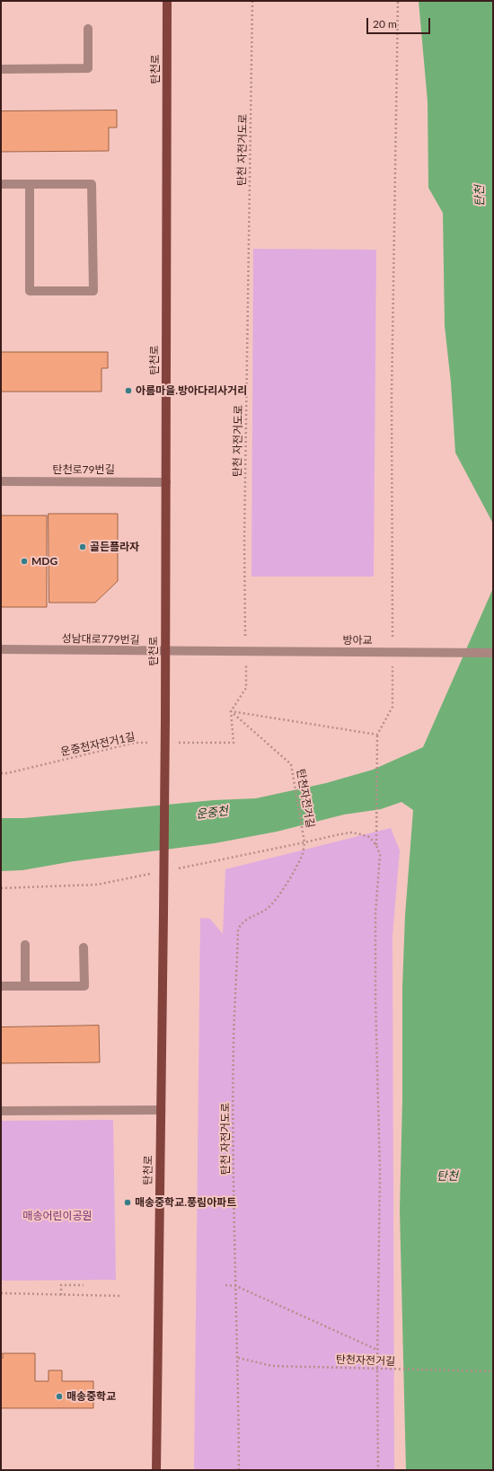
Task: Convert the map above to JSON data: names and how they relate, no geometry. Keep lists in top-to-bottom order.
{
  "streets": {
    "main road": ["탄천로"],
    "street": ["탄천로79번길", "성남대로779번길", "방아교"],
    "path": ["탄천 자전거도로", "운중천자전거1길", "탄천자전거길"]
  },
  "crossings": [
    ["탄천로", "탄천로79번길"],
    ["탄천로", "성남대로779번길"],
    ["탄천 자전거도로", "탄천자전거길"],
    ["성남대로779번길", "방아교"]
  ],
  "water": ["탄천", "운중천"],
  "parks": ["매송어린이공원"],
  "places": [
    "아름마을.방아다리사거리",
    "골든플라자",
    "MDG",
    "매송중학교.풍림아파트",
    "매송중학교"
  ],
  "scale_bar": "20 m"
}
